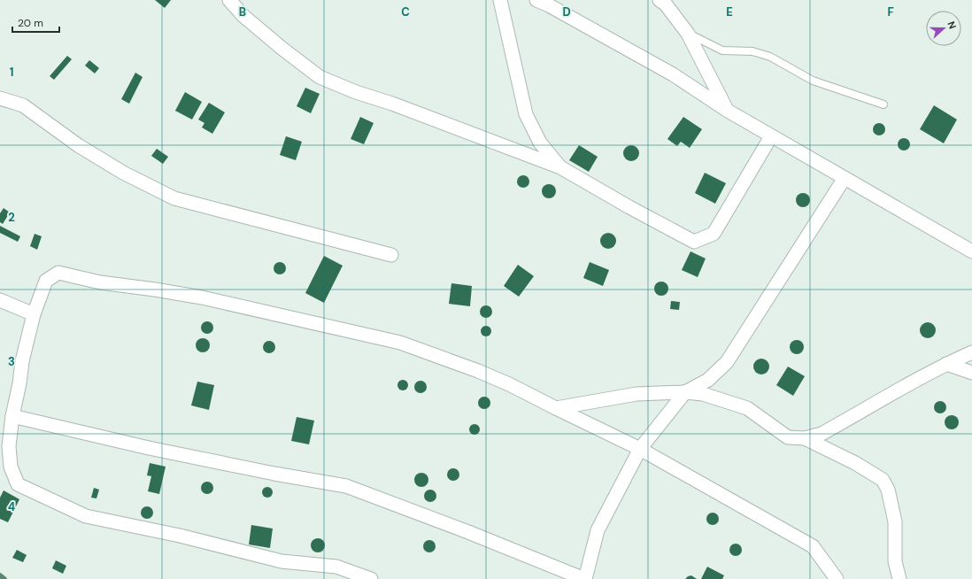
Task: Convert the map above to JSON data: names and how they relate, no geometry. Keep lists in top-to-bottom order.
{
  "scale_bar": "20 m",
  "north": "right",
  "grid": {
    "columns": [
      "B",
      "C",
      "D",
      "E",
      "F"
    ],
    "rows": [
      "1",
      "2",
      "3",
      "4"
    ]
  }
}
